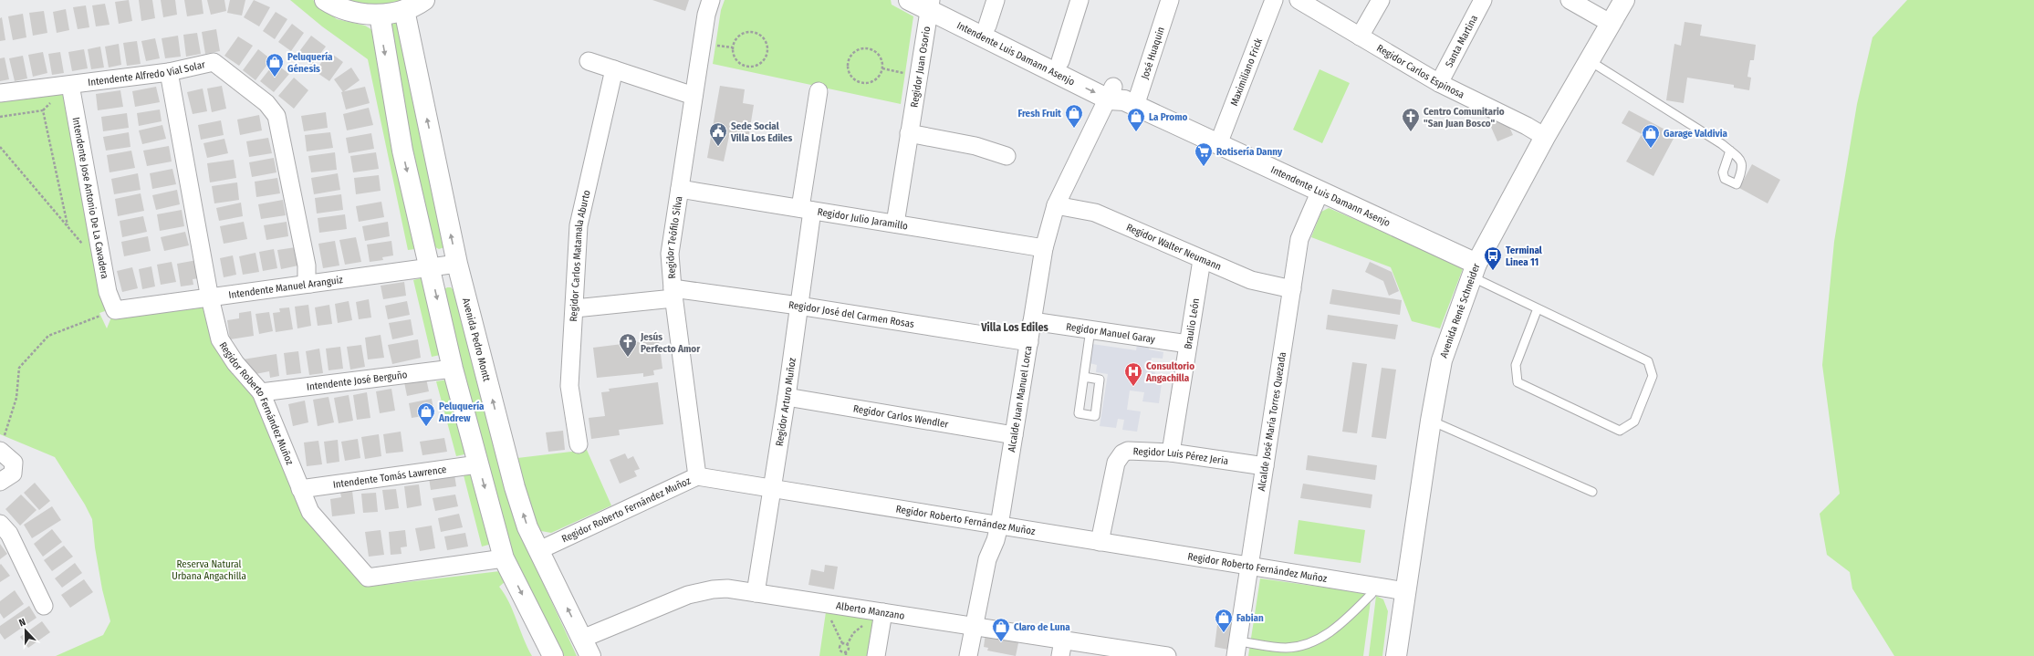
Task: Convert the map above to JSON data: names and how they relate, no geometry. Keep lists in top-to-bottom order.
{
  "streets": {
    "main road": ["Intendente Luis Damann Asenjo", "Avenida René Schneider", "Avenida Pedro Montt"],
    "street": [
      "Santa Martina",
      "José Huaquin",
      "Regidor Juan Osorio",
      "Regidor Carlos Espinosa",
      "Maximiliano Frick",
      "Intendente Alfredo Vial Solar",
      "Intendente Jose Antonio De La Cavadera",
      "Regidor Julio Jaramillo",
      "Regidor Teófilo Silva",
      "Regidor Walter Neumann",
      "Regidor Carlos Matamala Aburto",
      "Intendente Manuel Aranguiz",
      "Regidor José del Carmen Rosas",
      "Braulio León",
      "Regidor Manuel Garay",
      "Intendente José Berguño",
      "Alcalde Juan Manuel Lorca",
      "Regidor Arturo Muñoz",
      "Regidor Roberto Fernández Muñoz",
      "Regidor Carlos Wendler",
      "Alcalde José María Torres Quezada",
      "Regidor Luis Pérez Jeria",
      "Intendente Tomás Lawrence",
      "Alberto Manzano"
    ]
  },
  "crossings": [
    ["Santa Martina", "Regidor Carlos Espinosa"],
    ["Intendente Luis Damann Asenjo", "José Huaquin"],
    ["Intendente Luis Damann Asenjo", "Regidor Juan Osorio"],
    ["Intendente Luis Damann Asenjo", "Maximiliano Frick"],
    ["Intendente Luis Damann Asenjo", "Avenida René Schneider"],
    ["Intendente Luis Damann Asenjo", "Alcalde Juan Manuel Lorca"],
    ["Intendente Luis Damann Asenjo", "Alcalde José María Torres Quezada"],
    ["José Huaquin", "Alcalde Juan Manuel Lorca"],
    ["Regidor Juan Osorio", "Regidor Julio Jaramillo"],
    ["Regidor Carlos Espinosa", "Avenida René Schneider"],
    ["Intendente Alfredo Vial Solar", "Intendente Jose Antonio De La Cavadera"],
    ["Intendente Alfredo Vial Solar", "Intendente Manuel Aranguiz"],
    ["Intendente Alfredo Vial Solar", "Regidor Roberto Fernández Muñoz"],
    ["Intendente Jose Antonio De La Cavadera", "Intendente Manuel Aranguiz"],
    ["Regidor Julio Jaramillo", "Regidor Teófilo Silva"],
    ["Regidor Julio Jaramillo", "Alcalde Juan Manuel Lorca"],
    ["Regidor Julio Jaramillo", "Regidor Arturo Muñoz"],
    ["Regidor Teófilo Silva", "Regidor José del Carmen Rosas"],
    ["Regidor Teófilo Silva", "Regidor Roberto Fernández Muñoz"],
    ["Regidor Walter Neumann", "Braulio León"],
    ["Regidor Walter Neumann", "Alcalde Juan Manuel Lorca"],
    ["Regidor Walter Neumann", "Alcalde José María Torres Quezada"],
    ["Regidor Carlos Matamala Aburto", "Regidor José del Carmen Rosas"],
    ["Intendente Manuel Aranguiz", "Avenida Pedro Montt"],
    ["Intendente Manuel Aranguiz", "Regidor Roberto Fernández Muñoz"],
    ["Avenida René Schneider", "Regidor Roberto Fernández Muñoz"],
    ["Regidor José del Carmen Rosas", "Alcalde Juan Manuel Lorca"],
    ["Regidor José del Carmen Rosas", "Regidor Arturo Muñoz"],
    ["Braulio León", "Regidor Manuel Garay"],
    ["Braulio León", "Regidor Luis Pérez Jeria"],
    ["Regidor Manuel Garay", "Alcalde Juan Manuel Lorca"],
    ["Avenida Pedro Montt", "Regidor Roberto Fernández Muñoz"],
    ["Avenida Pedro Montt", "Alberto Manzano"],
    ["Intendente José Berguño", "Regidor Roberto Fernández Muñoz"],
    ["Alcalde Juan Manuel Lorca", "Regidor Roberto Fernández Muñoz"],
    ["Alcalde Juan Manuel Lorca", "Regidor Carlos Wendler"],
    ["Alcalde Juan Manuel Lorca", "Alberto Manzano"],
    ["Regidor Arturo Muñoz", "Regidor Roberto Fernández Muñoz"],
    ["Regidor Arturo Muñoz", "Regidor Carlos Wendler"],
    ["Regidor Arturo Muñoz", "Alberto Manzano"],
    ["Regidor Roberto Fernández Muñoz", "Alcalde José María Torres Quezada"],
    ["Regidor Roberto Fernández Muñoz", "Regidor Luis Pérez Jeria"],
    ["Regidor Roberto Fernández Muñoz", "Intendente Tomás Lawrence"],
    ["Alcalde José María Torres Quezada", "Regidor Luis Pérez Jeria"]
  ],
  "districts": ["Villa Los Ediles"],
  "parks": ["Reserva Natural Urbana Angachilla"],
  "places": {
    "shop": [
      "Peluquería Génesis",
      "Fresh Fruit",
      "La Promo",
      "Garage Valdivia",
      "Peluquería Andrew",
      "Fabian",
      "Claro de Luna"
    ],
    "church": ["Centro Comunitario \"San Juan Bosco\"", "Jesús Perfecto Amor"],
    "public building": ["Sede Social Villa Los Ediles"],
    "supermarket": ["Rotisería Danny"],
    "bus stop": ["Terminal Linea 11"],
    "hospital": ["Consultorio Angachilla"]
  },
  "north": "top"
}
